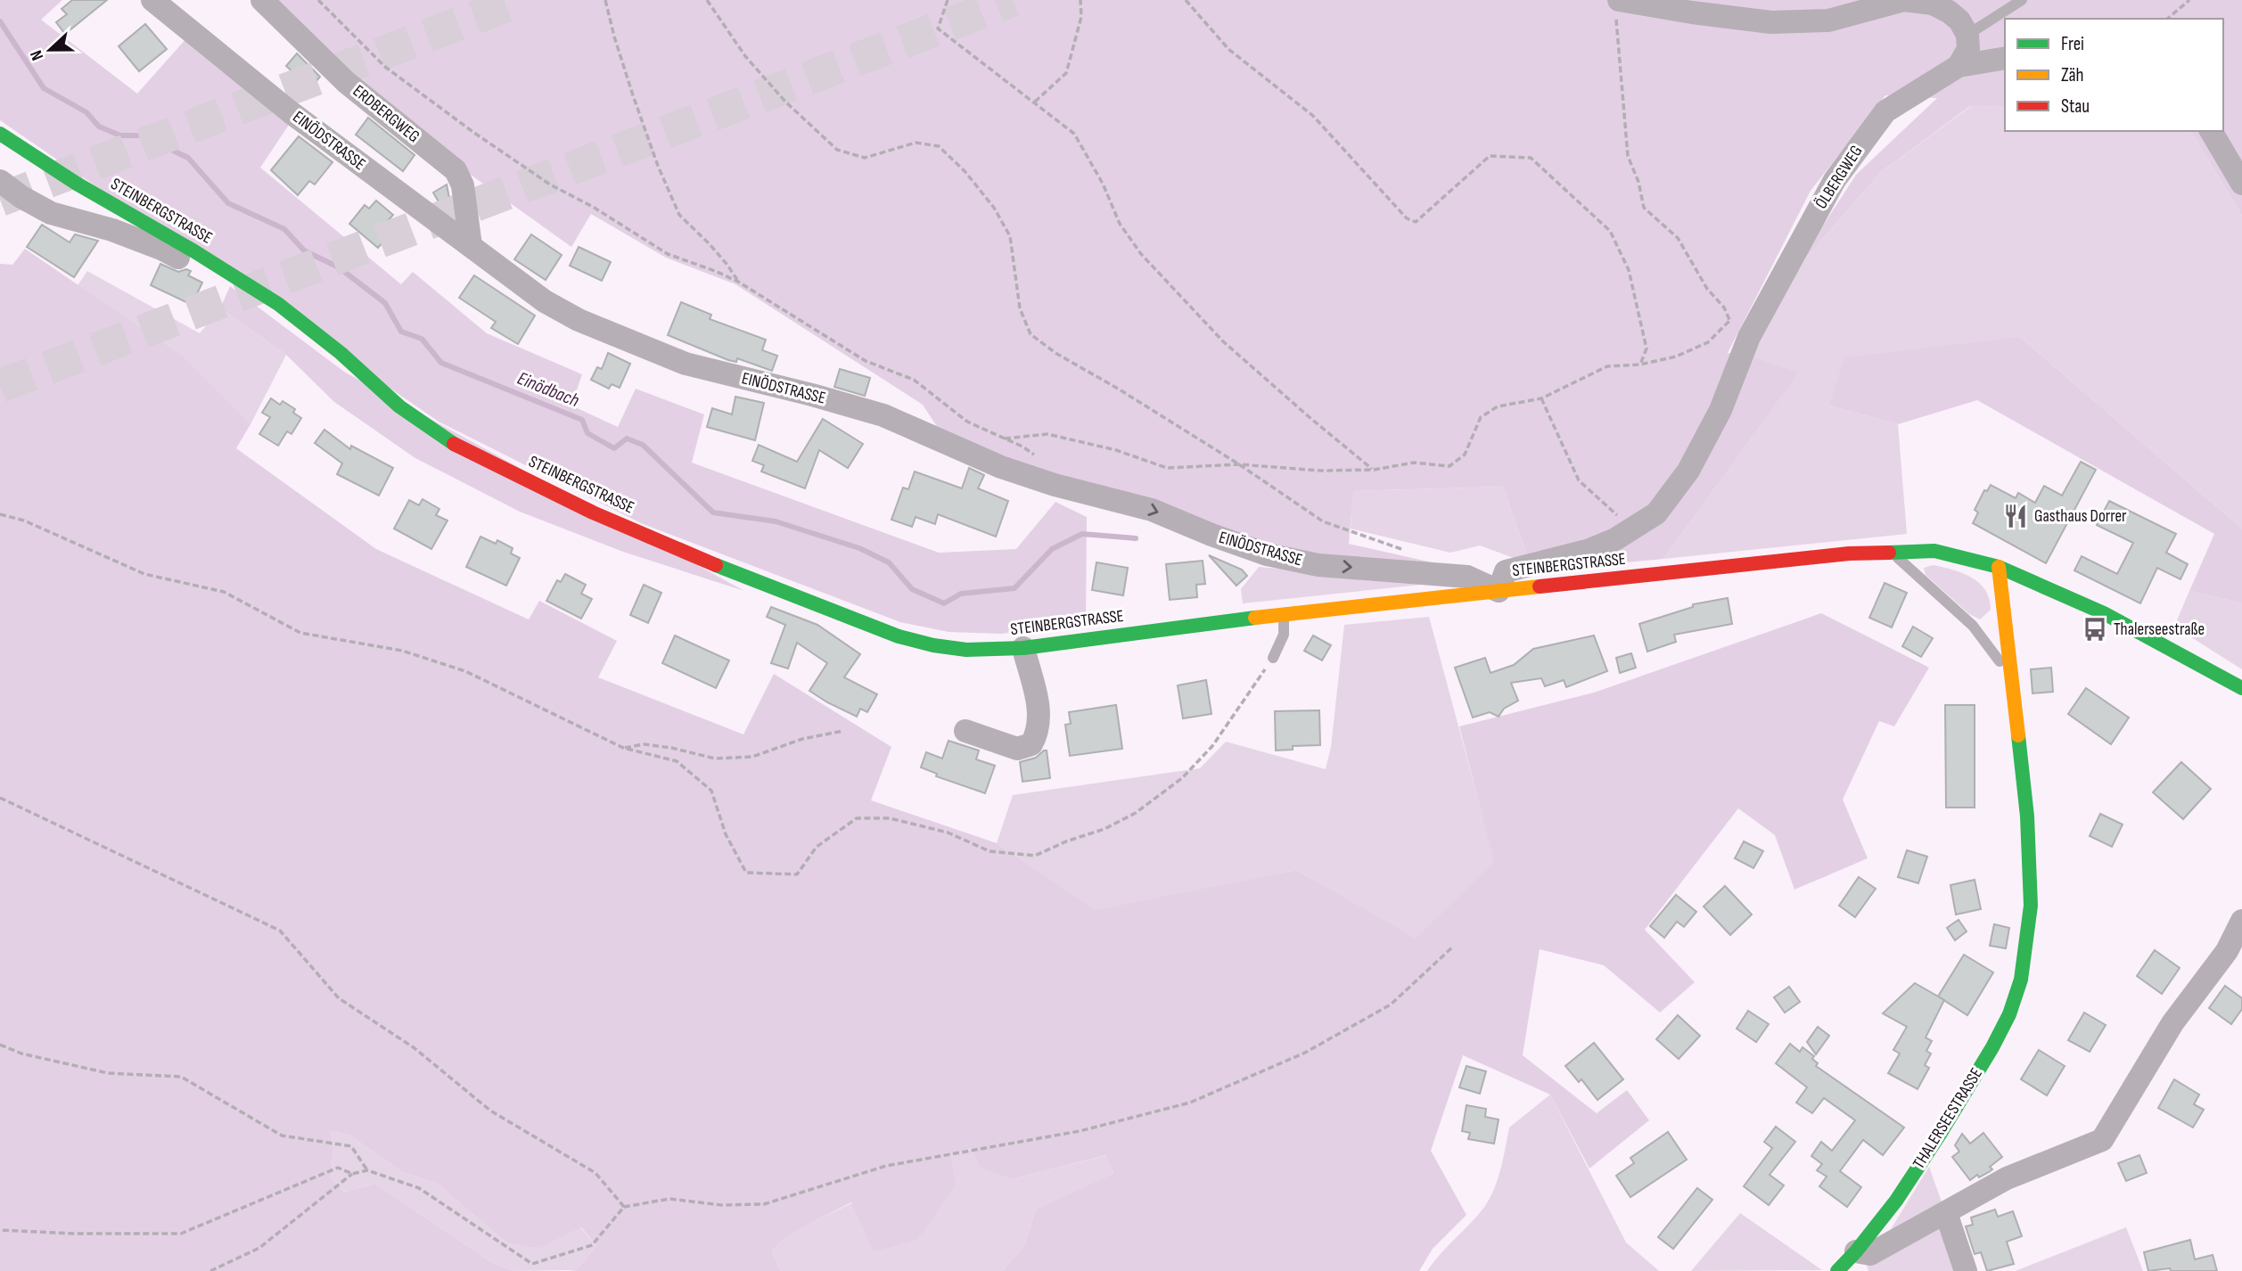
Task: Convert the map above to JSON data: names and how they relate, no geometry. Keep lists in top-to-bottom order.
{
  "streets": {
    "main road": ["STEINBERGSTRASSE", "THALERSEESTRASSE"],
    "street": ["ERDBERGWEG", "EINÖDSTRASSE", "ÖLBERGWEG"]
  },
  "crossings": [
    ["ERDBERGWEG", "EINÖDSTRASSE"],
    ["EINÖDSTRASSE", "ÖLBERGWEG"],
    ["EINÖDSTRASSE", "STEINBERGSTRASSE"],
    ["ÖLBERGWEG", "STEINBERGSTRASSE"],
    ["STEINBERGSTRASSE", "THALERSEESTRASSE"]
  ],
  "one_way": ["EINÖDSTRASSE"],
  "water": ["Einödbach"],
  "places": {
    "restaurant": ["Gasthaus Dorrer"],
    "bus stop": ["Thalerseestraße"]
  },
  "legend": ["Frei", "Zäh", "Stau"],
  "north": "left"
}
